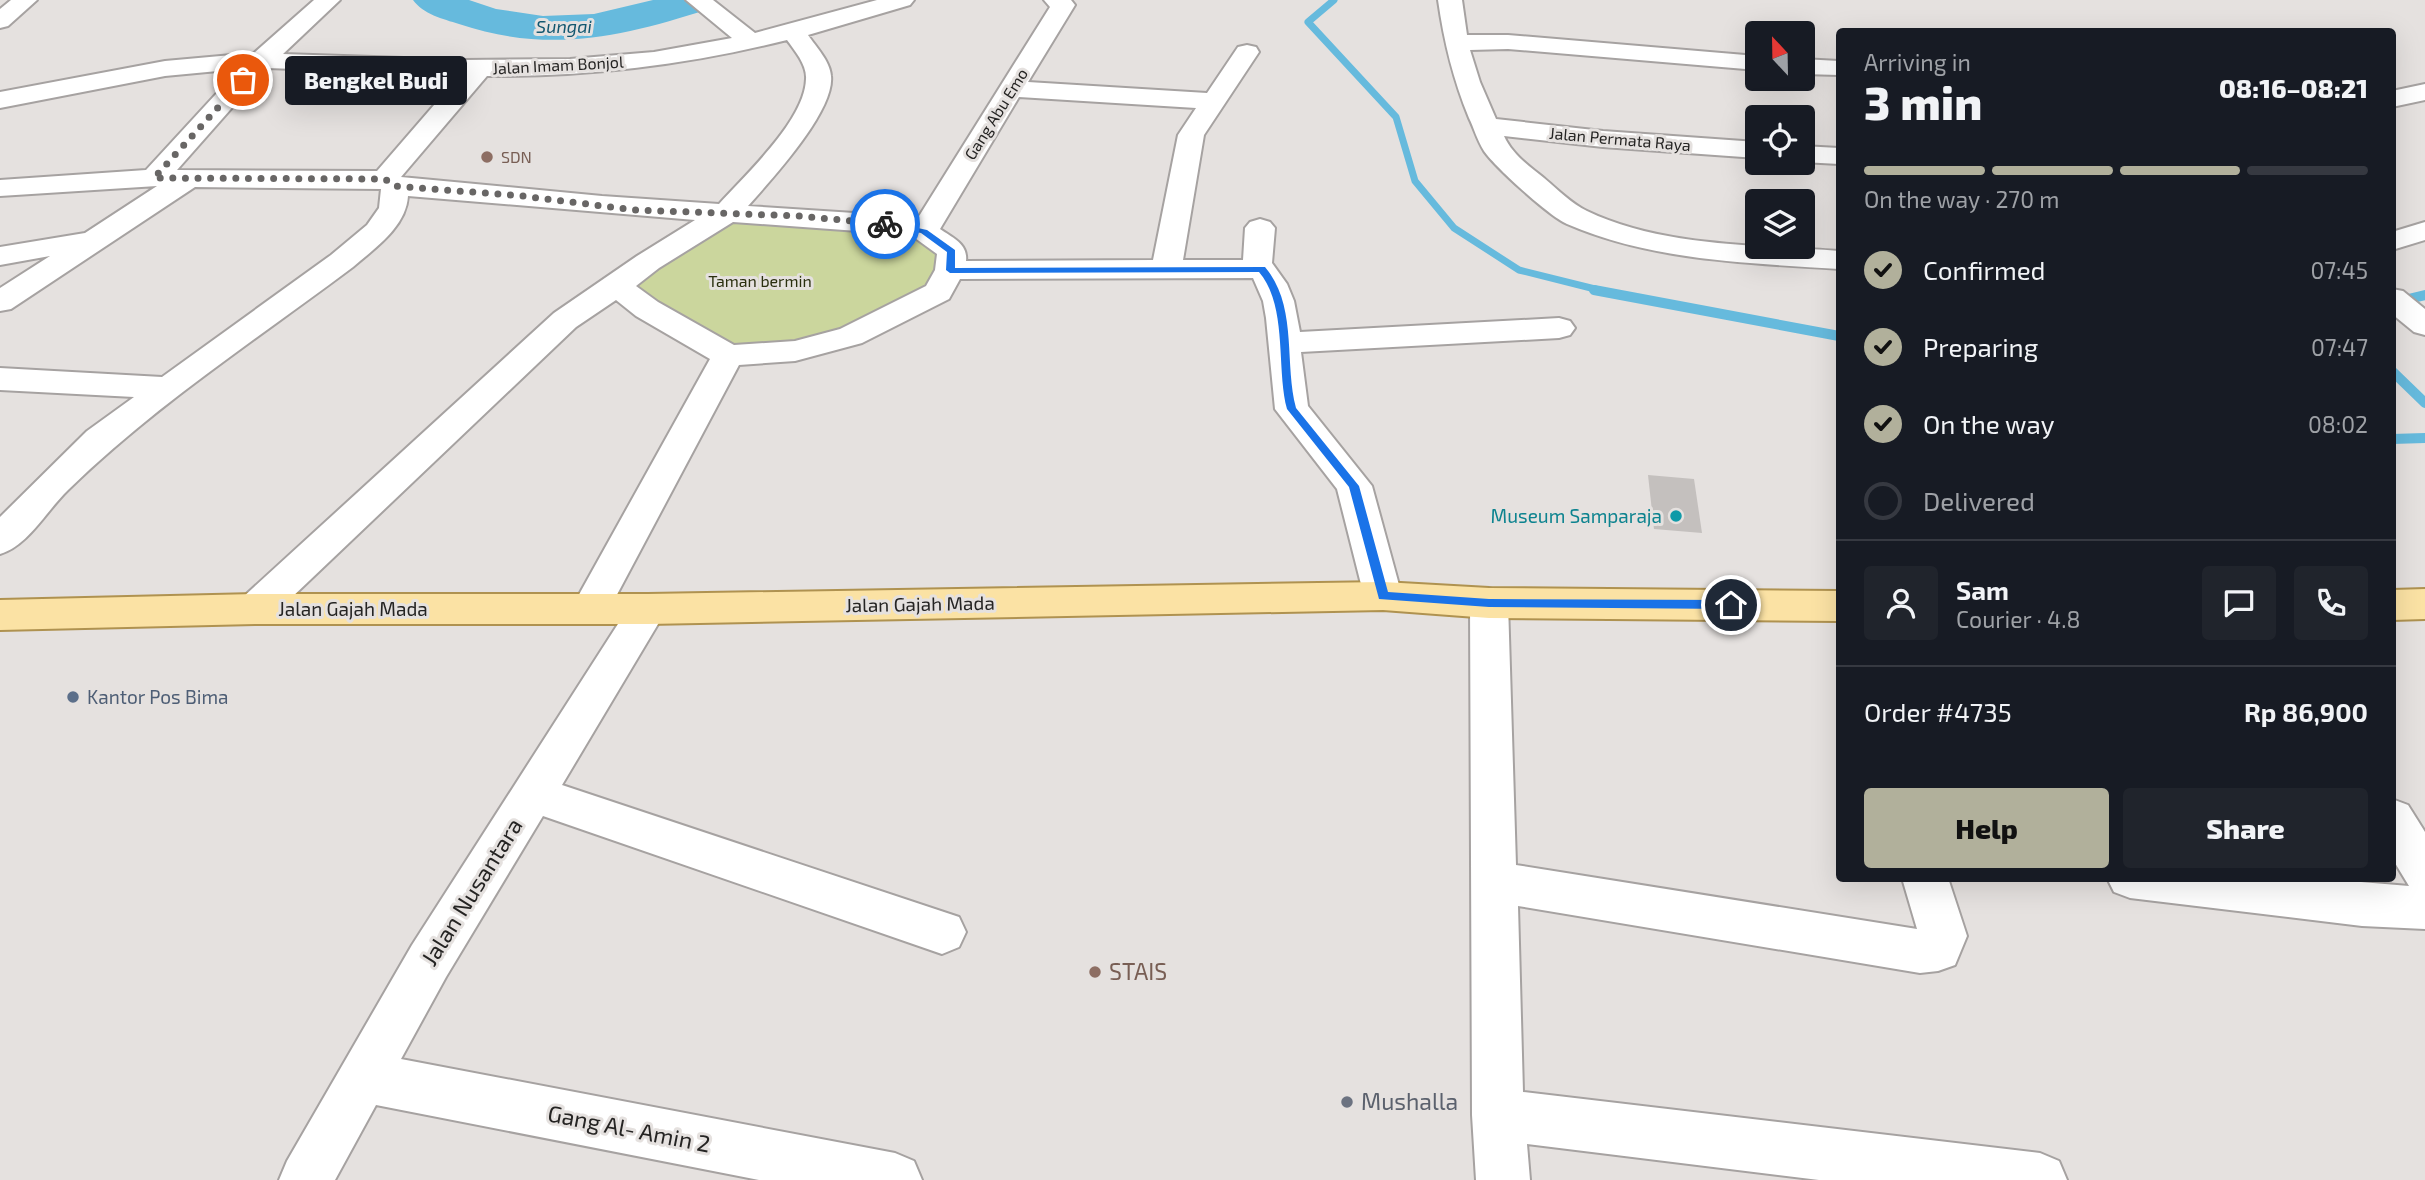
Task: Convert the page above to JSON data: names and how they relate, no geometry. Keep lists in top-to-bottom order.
{
  "streets": {
    "main road": ["Jalan Gajah Mada"],
    "street": [
      "Jalan Imam Bonjol",
      "Gang Abu Emo",
      "Jalan Permata Raya",
      "Jalan Nusantara",
      "Gang Al- Amin 2"
    ]
  },
  "crossings": [
    ["Jalan Gajah Mada", "Jalan Nusantara"],
    ["Jalan Nusantara", "Gang Al- Amin 2"]
  ],
  "water": ["Sungai"],
  "parks": ["Taman bermin"],
  "places": [
    "Bengkel Budi",
    "SDN",
    "Museum Samparaja",
    "Kantor Pos Bima",
    "STAIS",
    "Mushalla"
  ],
  "north": "top",
  "page": {
    "heading": ["3 min", "Arriving in", "08:16–08:21"],
    "panel": [
      "Sam",
      "Courier · 4.8",
      "Order #4735",
      "Rp 86,900"
    ],
    "bubble": "Bengkel Budi",
    "bar": "On the way · 270 m",
    "list": [
      ["Confirmed", "07:45"],
      ["Preparing", "07:47"],
      ["On the way", "08:02"],
      "Delivered"
    ],
    "buttons": ["Help", "Share"]
  }
}
